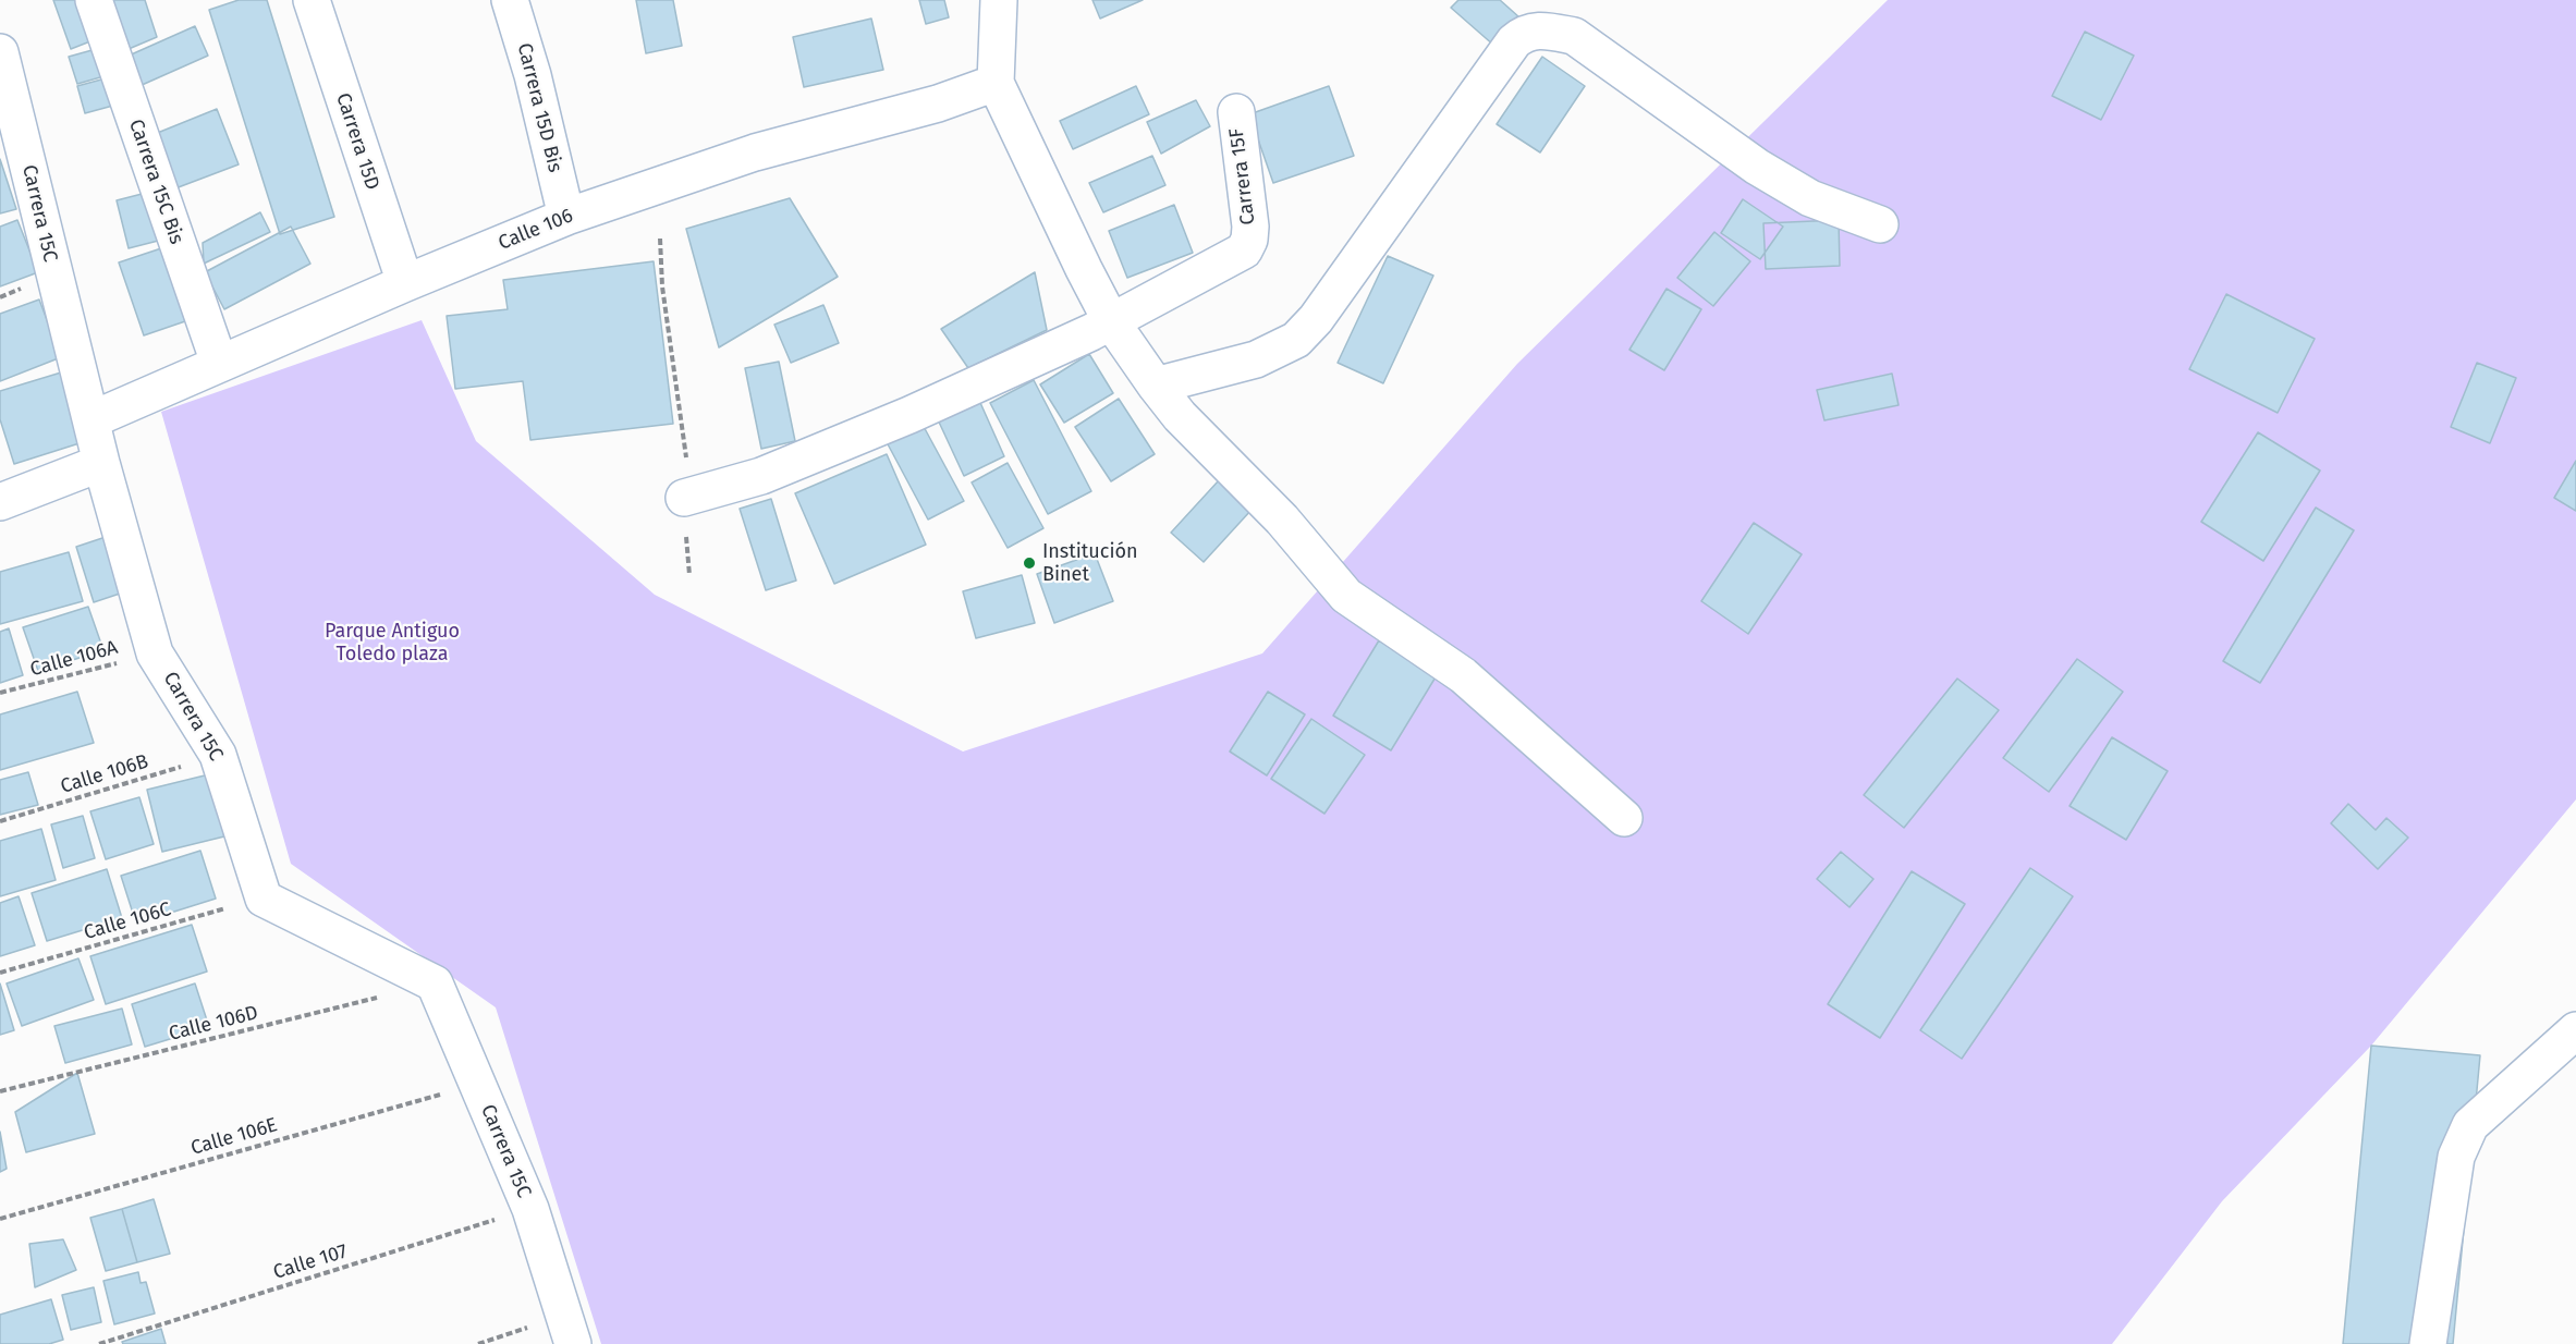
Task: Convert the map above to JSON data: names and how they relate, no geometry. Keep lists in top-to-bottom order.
{
  "streets": {
    "street": [
      "Carrera 15D Bis",
      "Carrera 15D",
      "Carrera 15F",
      "Carrera 15C Bis",
      "Carrera 15C",
      "Calle 106"
    ],
    "path": [
      "Calle 106A",
      "Calle 106B",
      "Calle 106C",
      "Calle 106D",
      "Calle 106E",
      "Calle 107"
    ]
  },
  "crossings": [
    ["Carrera 15D Bis", "Calle 106"],
    ["Carrera 15D", "Calle 106"],
    ["Carrera 15C Bis", "Calle 106"],
    ["Carrera 15C", "Calle 106"],
    ["Carrera 15C", "Calle 106A"],
    ["Carrera 15C", "Calle 106B"],
    ["Carrera 15C", "Calle 106C"],
    ["Carrera 15C", "Calle 106D"],
    ["Carrera 15C", "Calle 106E"],
    ["Carrera 15C", "Calle 107"]
  ],
  "parks": ["Parque Antiguo Toledo plaza"],
  "places": ["Institución Binet"]
}
